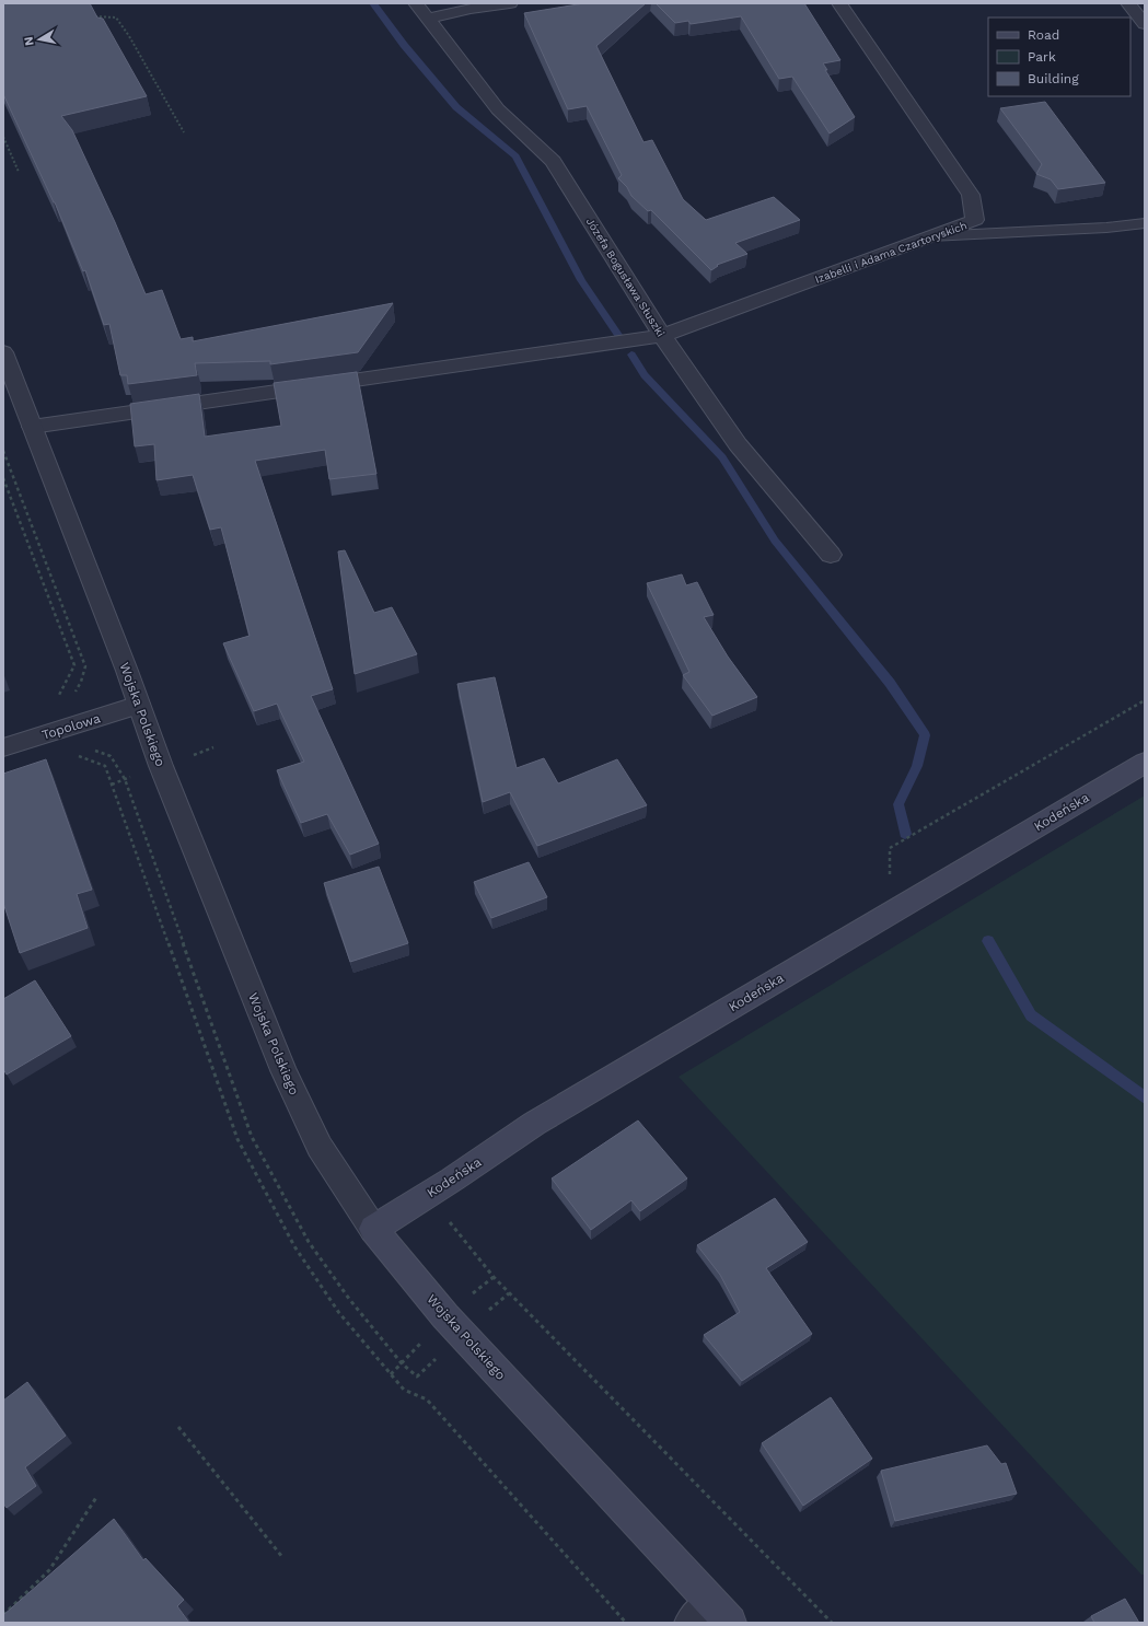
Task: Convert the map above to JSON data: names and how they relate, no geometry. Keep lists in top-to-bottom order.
{
  "streets": {
    "main road": ["Wojska Polskiego", "Kodeńska"],
    "street": ["Izabelli i Adama Czartoryskich", "Józefa Bogusława Słuszki", "Topolowa"]
  },
  "crossings": [
    ["Izabelli i Adama Czartoryskich", "Józefa Bogusława Słuszki"],
    ["Izabelli i Adama Czartoryskich", "Wojska Polskiego"],
    ["Wojska Polskiego", "Topolowa"],
    ["Wojska Polskiego", "Kodeńska"]
  ],
  "legend": ["Road", "Park", "Building"],
  "north": "left"
}
